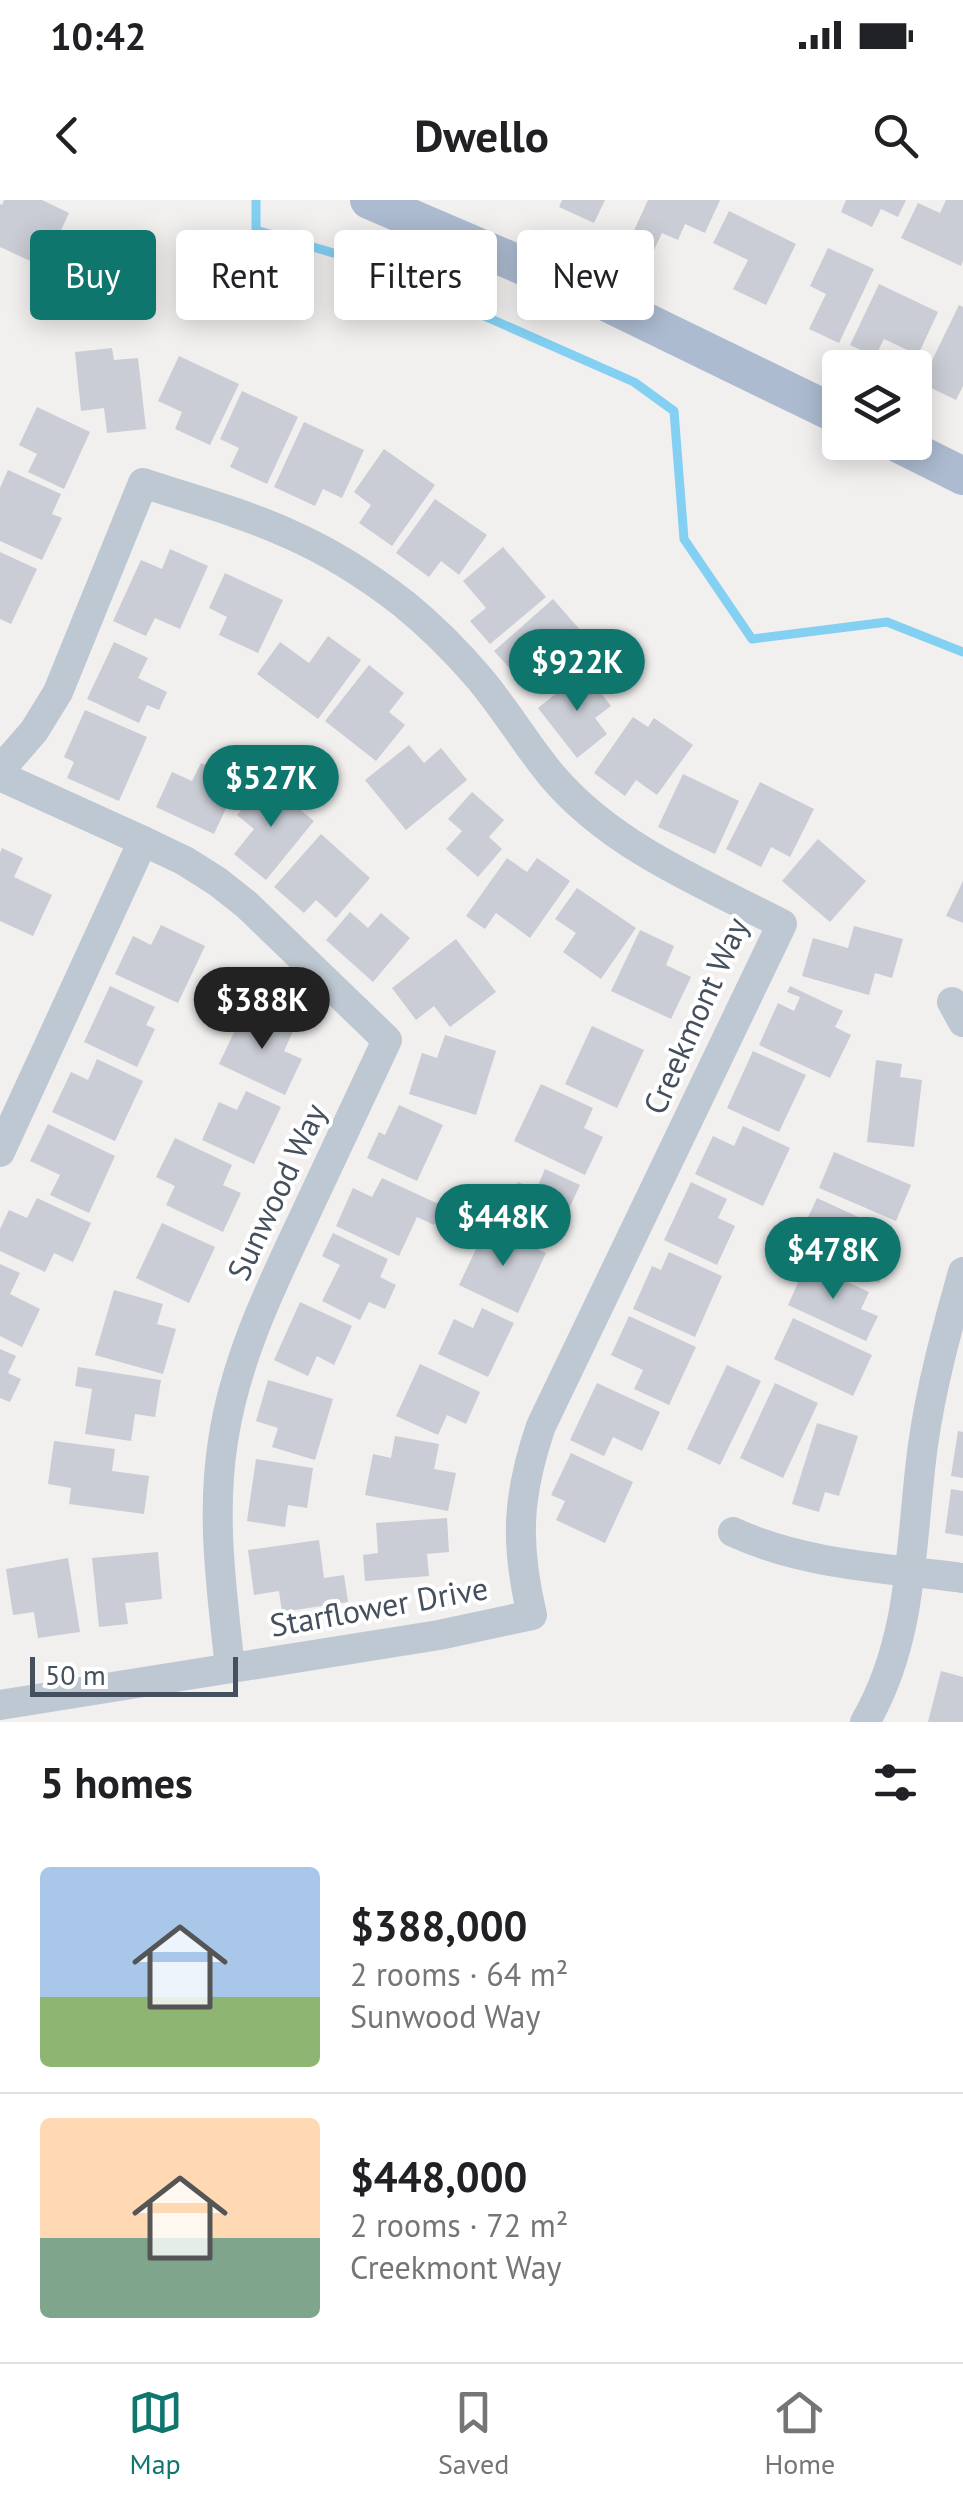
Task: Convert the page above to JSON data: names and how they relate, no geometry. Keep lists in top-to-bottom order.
{
  "streets": {
    "street": ["Creekmont Way", "Sunwood Way", "Starflower Drive"]
  },
  "crossings": [
    ["Creekmont Way", "Sunwood Way"],
    ["Creekmont Way", "Starflower Drive"],
    ["Sunwood Way", "Starflower Drive"]
  ],
  "scale_bar": "50 m",
  "page": {
    "status": "10:42",
    "header": "Dwello",
    "chip": [
      "Buy",
      "Rent",
      "Filters",
      "New"
    ],
    "price": [
      "$922K",
      "$527K",
      "$388K",
      "$448K",
      "$478K"
    ],
    "scale": "50 m",
    "heading": "5 homes",
    "list": [
      {
        "name": "$388,000",
        "note": "2 rooms · 64 m² · Sunwood Way"
      },
      {
        "name": "$448,000",
        "note": "2 rooms · 72 m² · Creekmont Way"
      }
    ],
    "tabs": ["Map", "Saved", "Home"]
  }
}
